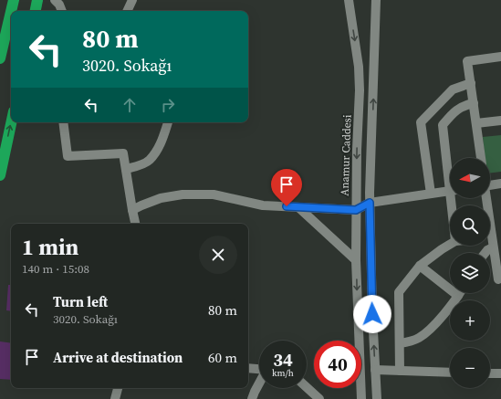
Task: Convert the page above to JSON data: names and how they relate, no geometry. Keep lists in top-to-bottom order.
{
  "streets": {
    "street": ["Anamur Caddesi"]
  },
  "north": "left",
  "page": {
    "turn": ["80 m", "3020. Sokağı"],
    "map_buttons": ["+", "−"],
    "heading": ["1 min", "140 m · 15:08"],
    "list": [
      {
        "name": "Turn left",
        "note": "3020. Sokağı",
        "value": "80 m"
      },
      {
        "name": "Arrive at destination",
        "value": "60 m"
      }
    ],
    "speed": "34 km/h",
    "limit": "40"
  }
}
